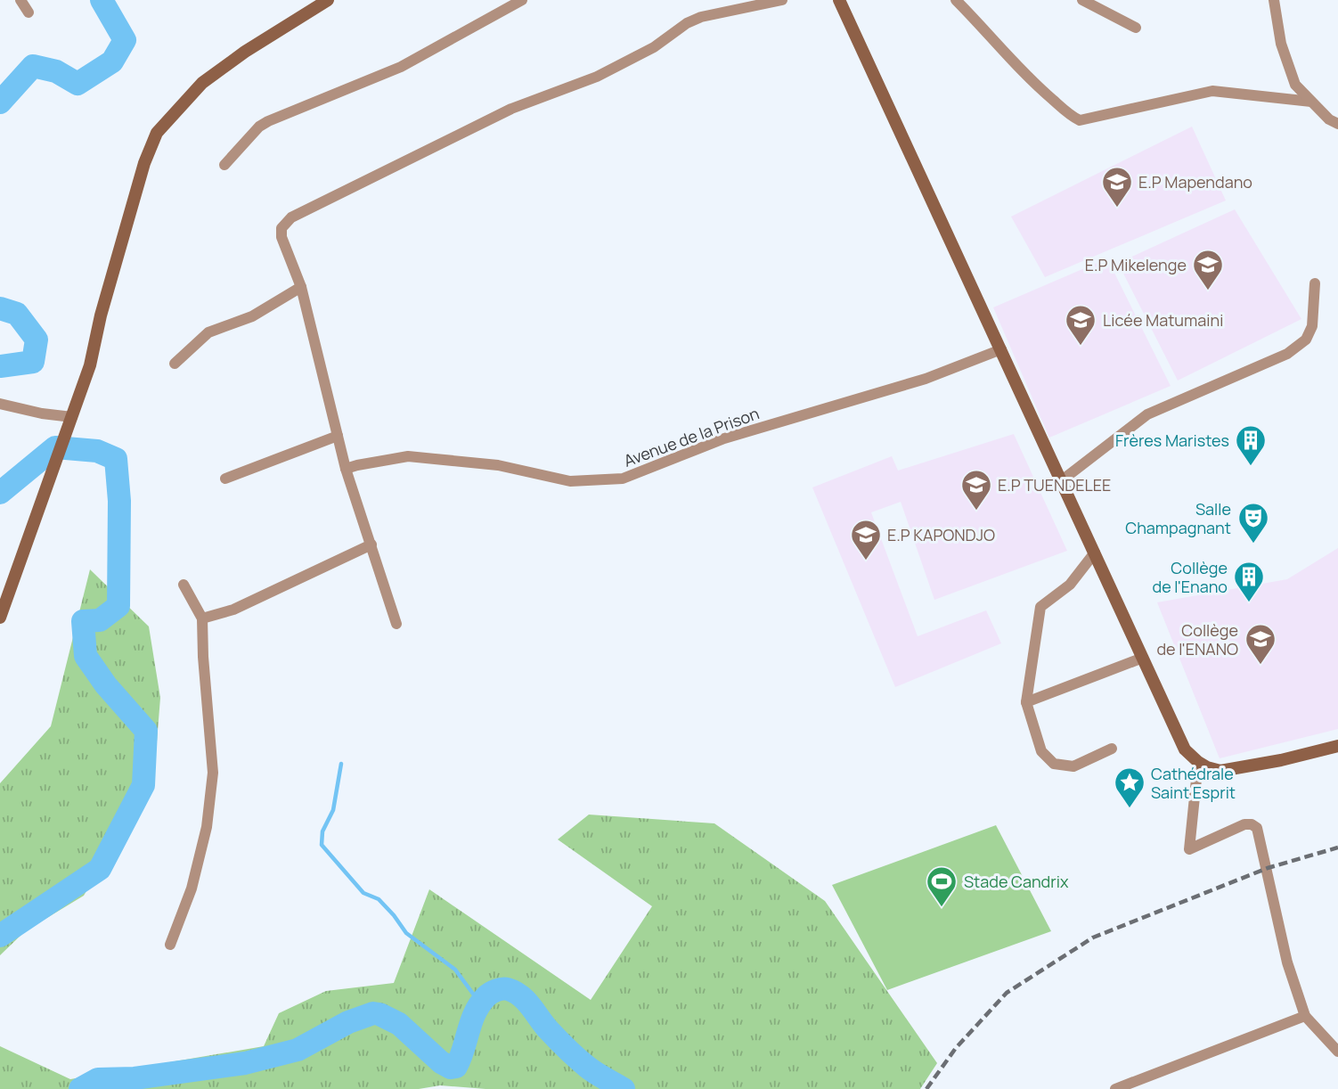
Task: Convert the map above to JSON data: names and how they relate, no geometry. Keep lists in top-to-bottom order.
{
  "streets": {
    "street": ["Avenue de la Prison"]
  },
  "places": {
    "school or university": [
      "E.P Mapendano",
      "E.P Mikelenge",
      "Licée Matumaini",
      "E.P TUENDELEE",
      "E.P KAPONDJO",
      "Collège de l'ENANO"
    ],
    "building": ["Frères Maristes", "Collège de l'Enano"],
    "theatre": ["Salle Champagnant"],
    "place": ["Cathédrale Saint Esprit"],
    "sports": ["Stade Candrix"]
  }
}
